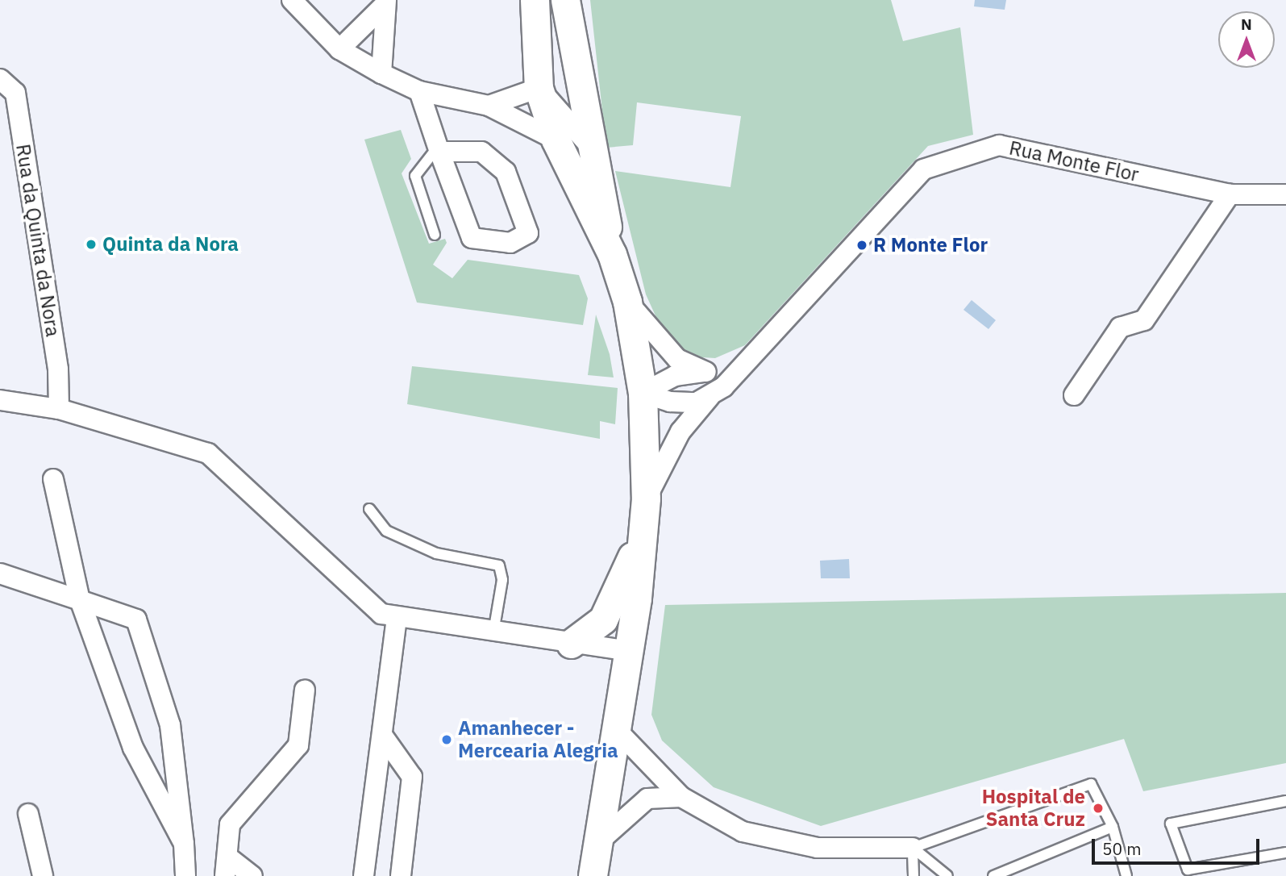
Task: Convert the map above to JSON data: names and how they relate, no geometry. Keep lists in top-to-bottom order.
{
  "streets": {
    "street": ["Rua Monte Flor", "Rua da Quinta da Nora"]
  },
  "places": [
    "Quinta da Nora",
    "R Monte Flor",
    "Amanhecer - Mercearia Alegria",
    "Hospital de Santa Cruz"
  ],
  "scale_bar": "50 m",
  "north": "top"
}
